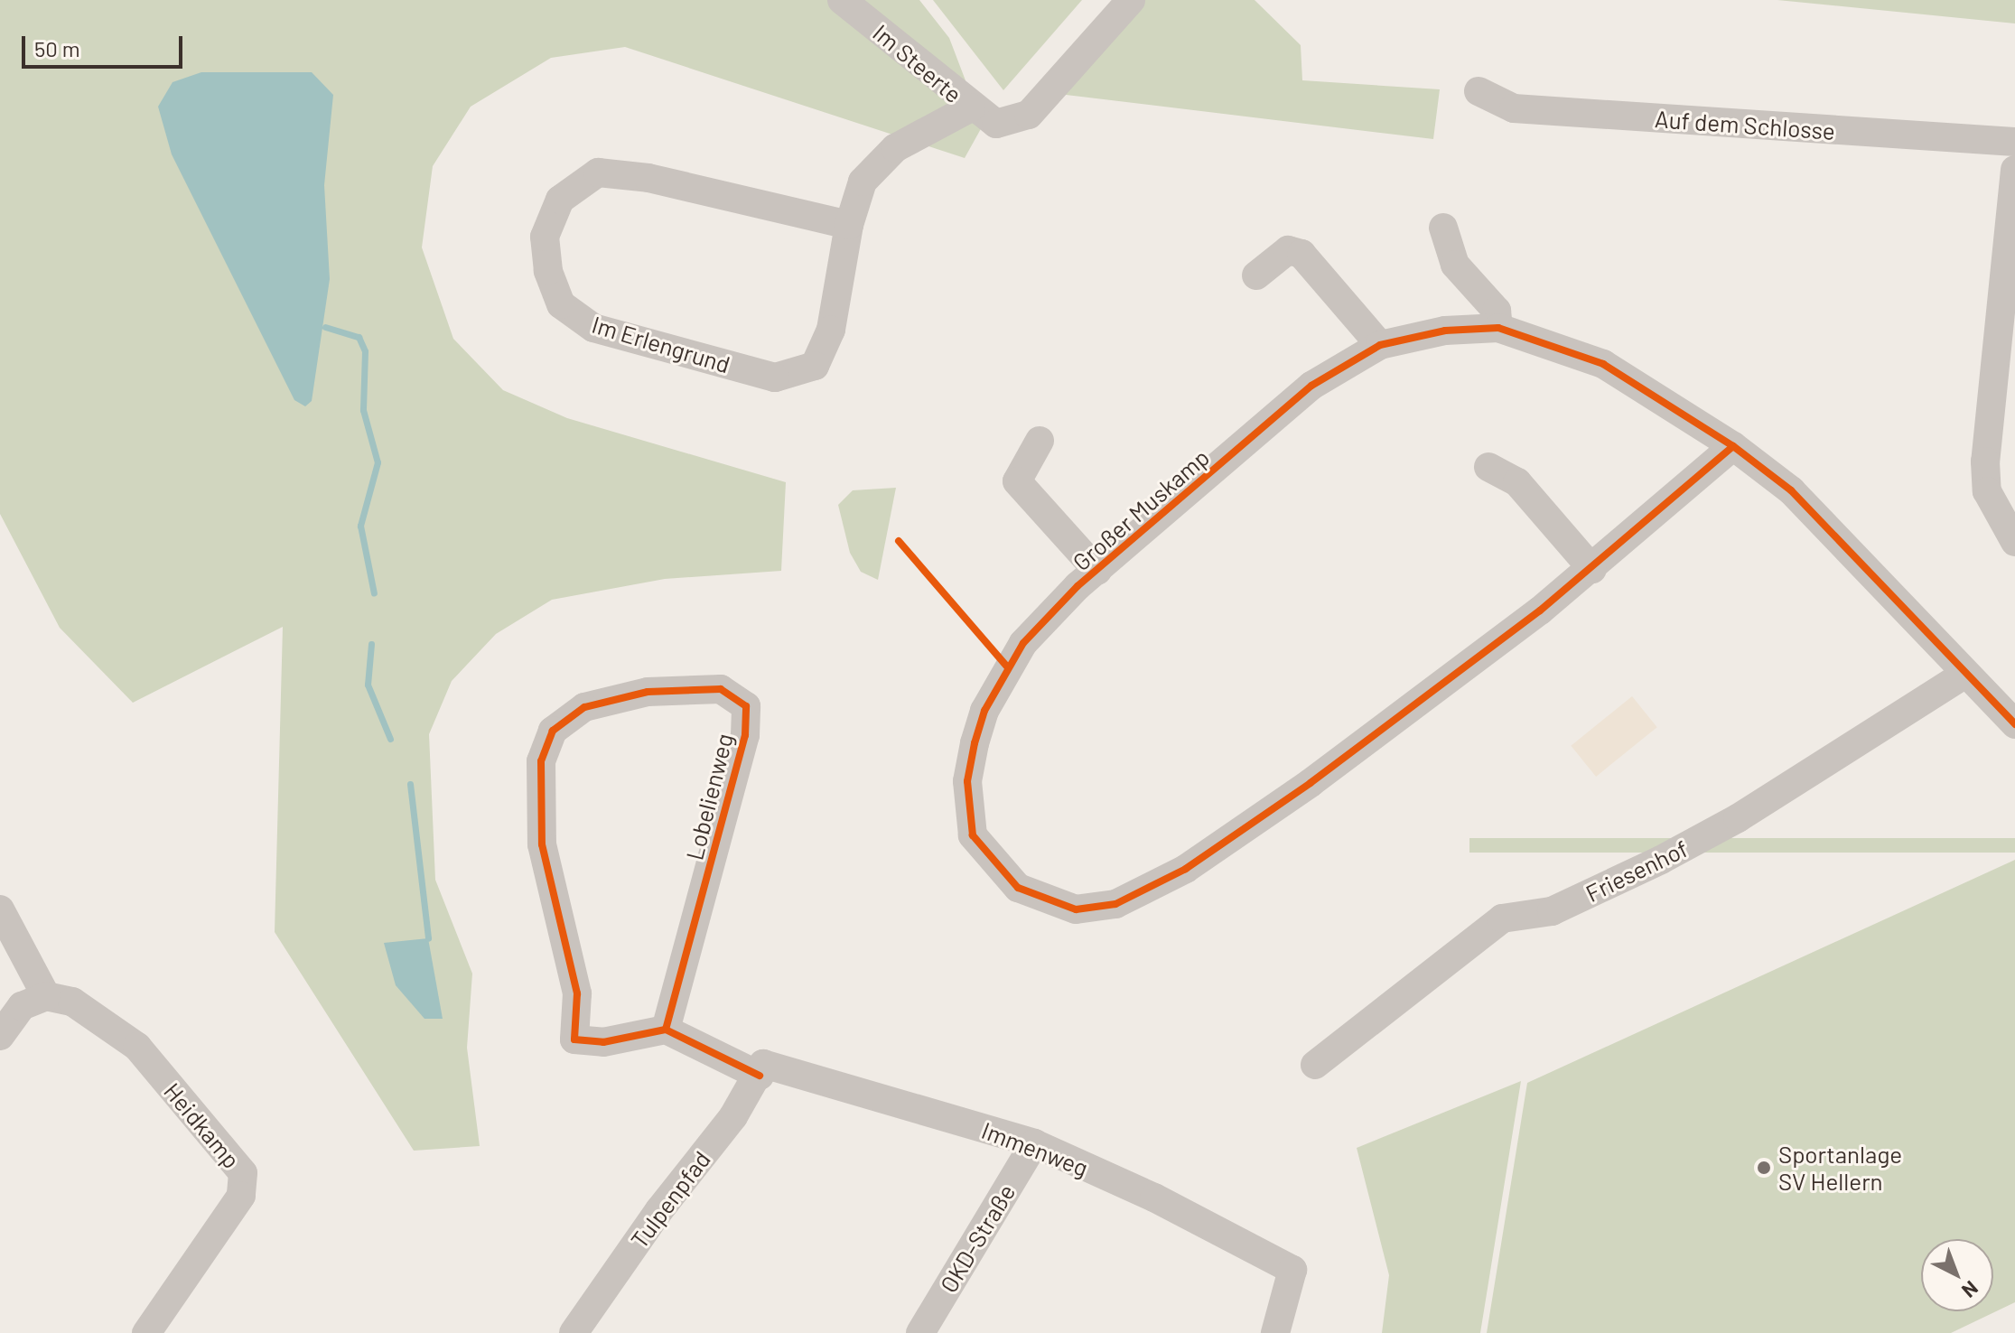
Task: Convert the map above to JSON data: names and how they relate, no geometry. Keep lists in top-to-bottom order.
{
  "streets": {
    "street": [
      "Im Steerte",
      "Auf dem Schlosse",
      "Im Erlengrund",
      "Großer Muskamp",
      "Lobelienweg",
      "Friesenhof",
      "Heidkamp",
      "Immenweg",
      "Tulpenpfad",
      "OKD-Straße"
    ]
  },
  "crossings": [
    ["Im Steerte", "Im Erlengrund"],
    ["Großer Muskamp", "Friesenhof"],
    ["Immenweg", "Tulpenpfad"],
    ["Immenweg", "OKD-Straße"]
  ],
  "places": ["Sportanlage SV Hellern"],
  "scale_bar": "50 m",
  "north": "bottom right"
}
